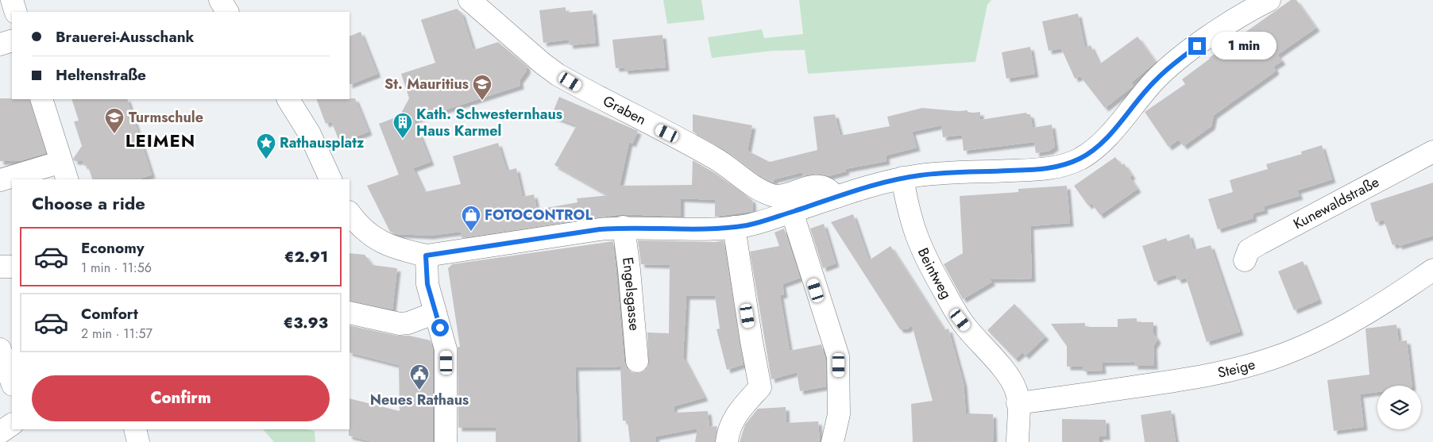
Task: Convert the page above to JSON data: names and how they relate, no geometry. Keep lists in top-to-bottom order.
{
  "streets": {
    "street": [
      "Graben",
      "Kunewaldstraße",
      "Beintweg",
      "Engelsgasse",
      "Steige"
    ]
  },
  "crossings": [
    ["Beintweg", "Steige"]
  ],
  "districts": ["LEIMEN"],
  "places": {
    "school or university": ["St. Mauritius", "Turmschule"],
    "building": ["Kath. Schwesternhaus Haus Karmel"],
    "place": ["Rathausplatz"],
    "shop": ["FOTOCONTROL"],
    "public building": ["Neues Rathaus"]
  },
  "page": {
    "banner": ["Brauerei-Ausschank", "Heltenstraße"],
    "bubble": "1 min",
    "heading": "Choose a ride",
    "list": [
      {
        "name": "Economy",
        "note": "1 min · 11:56",
        "value": "€2.91"
      },
      {
        "name": "Comfort",
        "note": "2 min · 11:57",
        "value": "€3.93"
      }
    ],
    "buttons": "Confirm"
  }
}
